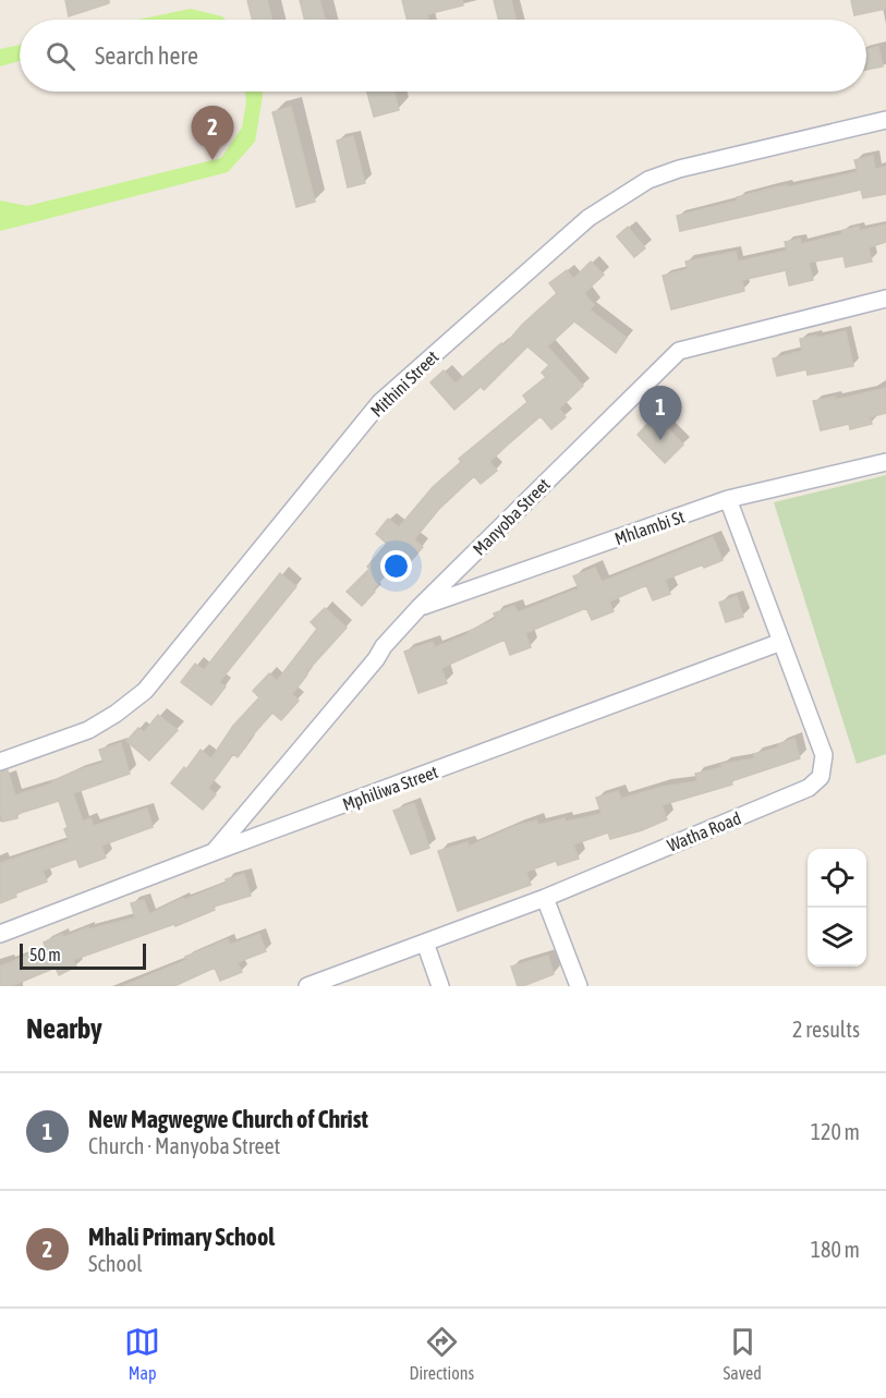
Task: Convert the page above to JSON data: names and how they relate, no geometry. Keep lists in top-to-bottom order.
{
  "streets": {
    "street": [
      "Mithini Street",
      "Manyoba Street",
      "Mhlambi St",
      "Mphiliwa Street",
      "Watha Road"
    ]
  },
  "crossings": [
    ["Manyoba Street", "Mhlambi St"],
    ["Manyoba Street", "Mphiliwa Street"],
    ["Mhlambi St", "Watha Road"],
    ["Mphiliwa Street", "Watha Road"]
  ],
  "scale_bar": "50 m",
  "page": {
    "search": "Search here",
    "pins": ["2", "1"],
    "scale": "50 m",
    "heading": ["Nearby", "2 results"],
    "list": [
      {
        "mark": "1",
        "name": "New Magwegwe Church of Christ",
        "note": "Church · Manyoba Street",
        "value": "120 m"
      },
      {
        "mark": "2",
        "name": "Mhali Primary School",
        "note": "School",
        "value": "180 m"
      }
    ],
    "nav": ["Map", "Directions", "Saved"]
  }
}
